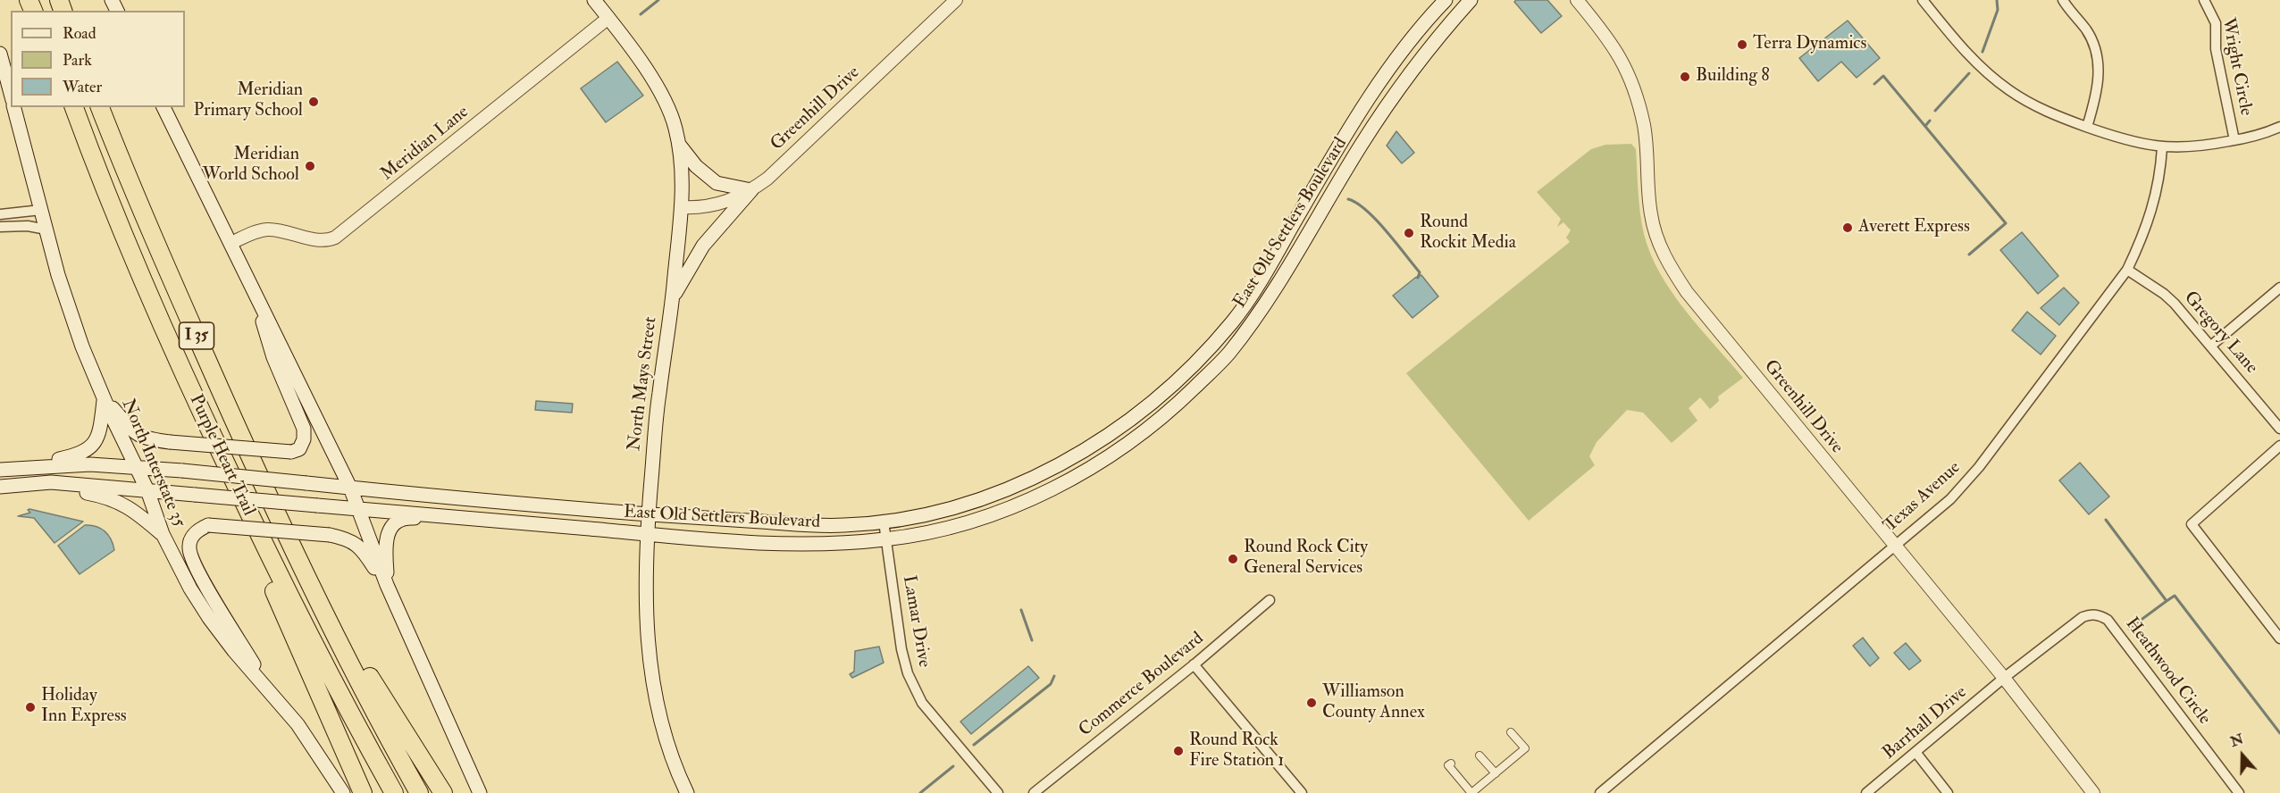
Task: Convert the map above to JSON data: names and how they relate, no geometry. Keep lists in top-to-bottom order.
{
  "streets": {
    "highway": ["I 35", "Purple Heart Trail"],
    "main road": ["East Old Settlers Boulevard", "North Mays Street", "North Interstate 35"],
    "street": [
      "Wright Circle",
      "Greenhill Drive",
      "Meridian Lane",
      "Gregory Lane",
      "Texas Avenue",
      "Lamar Drive",
      "Heathwood Circle",
      "Commerce Boulevard",
      "Barrhall Drive"
    ]
  },
  "crossings": [
    ["Greenhill Drive", "North Mays Street"],
    ["Greenhill Drive", "Texas Avenue"],
    ["Greenhill Drive", "Heathwood Circle"],
    ["Greenhill Drive", "Barrhall Drive"],
    ["Meridian Lane", "North Mays Street"],
    ["East Old Settlers Boulevard", "North Mays Street"],
    ["East Old Settlers Boulevard", "North Interstate 35"],
    ["East Old Settlers Boulevard", "Lamar Drive"],
    ["Gregory Lane", "Texas Avenue"],
    ["Heathwood Circle", "Barrhall Drive"]
  ],
  "places": [
    "Terra Dynamics",
    "Building 8",
    "Meridian Primary School",
    "Meridian World School",
    "Averett Express",
    "Round Rockit Media",
    "Round Rock City General Services",
    "Williamson County Annex",
    "Holiday Inn Express",
    "Round Rock Fire Station 1"
  ],
  "legend": ["Road", "Park", "Water"],
  "north": "top"
}
